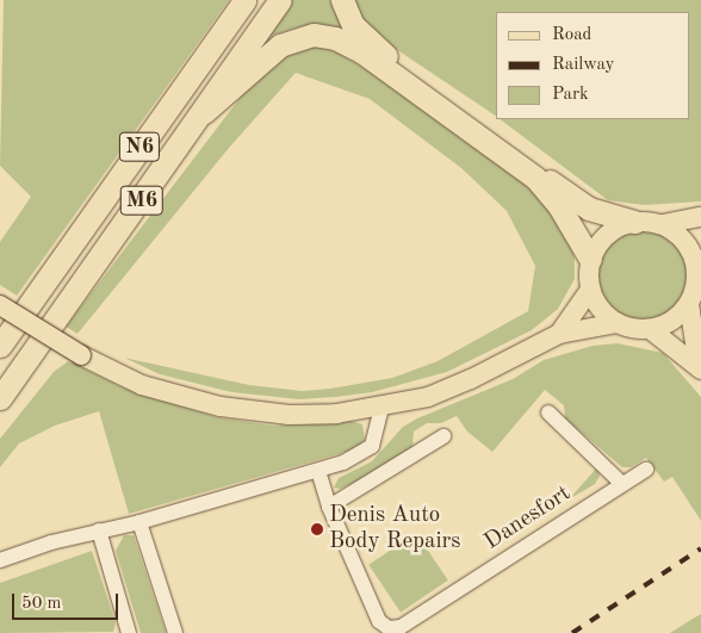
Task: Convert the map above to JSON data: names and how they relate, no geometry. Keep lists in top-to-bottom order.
{
  "streets": {
    "highway": ["N6", "M6"],
    "street": ["Danesfort"]
  },
  "places": ["Denis Auto Body Repairs"],
  "legend": ["Road", "Railway", "Park"],
  "scale_bar": "50 m"
}
